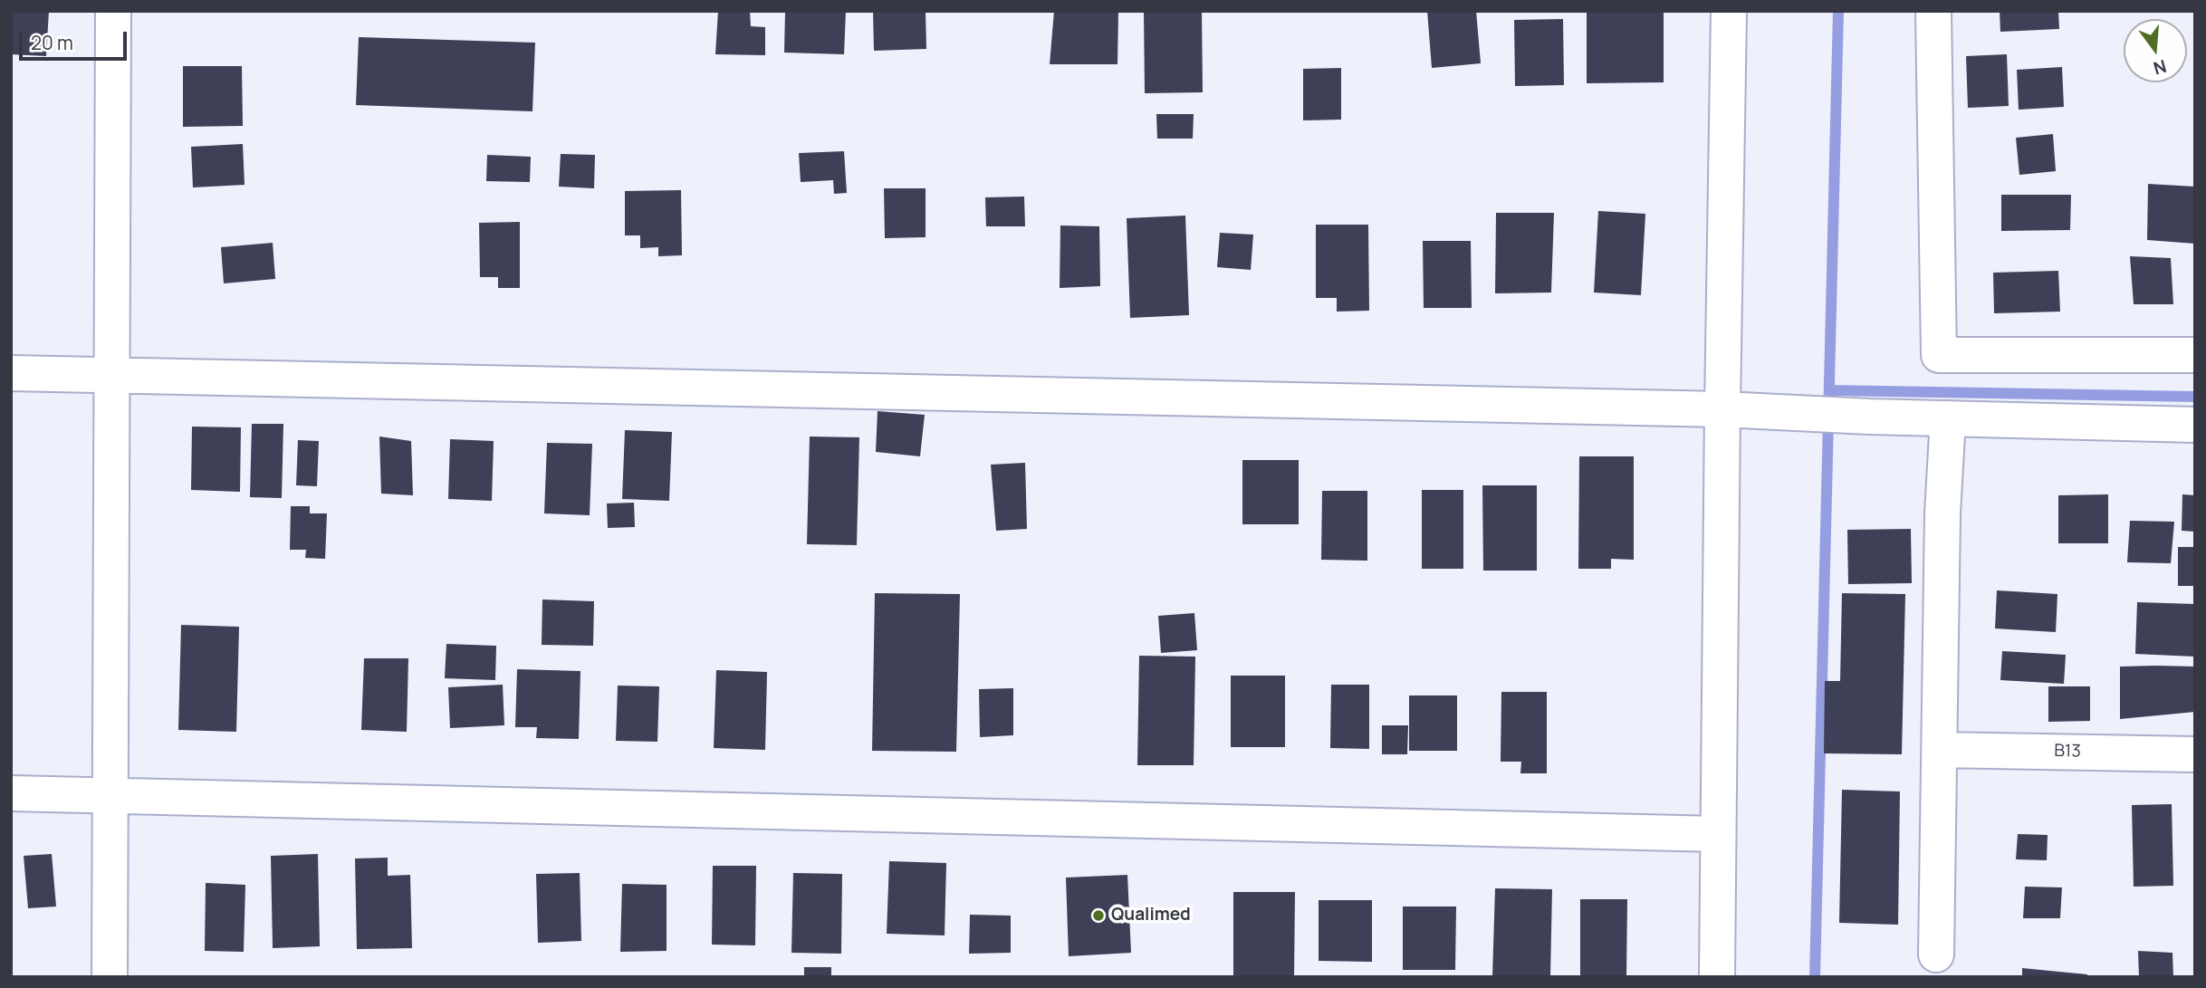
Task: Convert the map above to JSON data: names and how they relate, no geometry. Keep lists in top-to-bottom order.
{
  "streets": {
    "street": ["B13"]
  },
  "places": ["Qualimed"],
  "scale_bar": "20 m",
  "north": "bottom"
}
